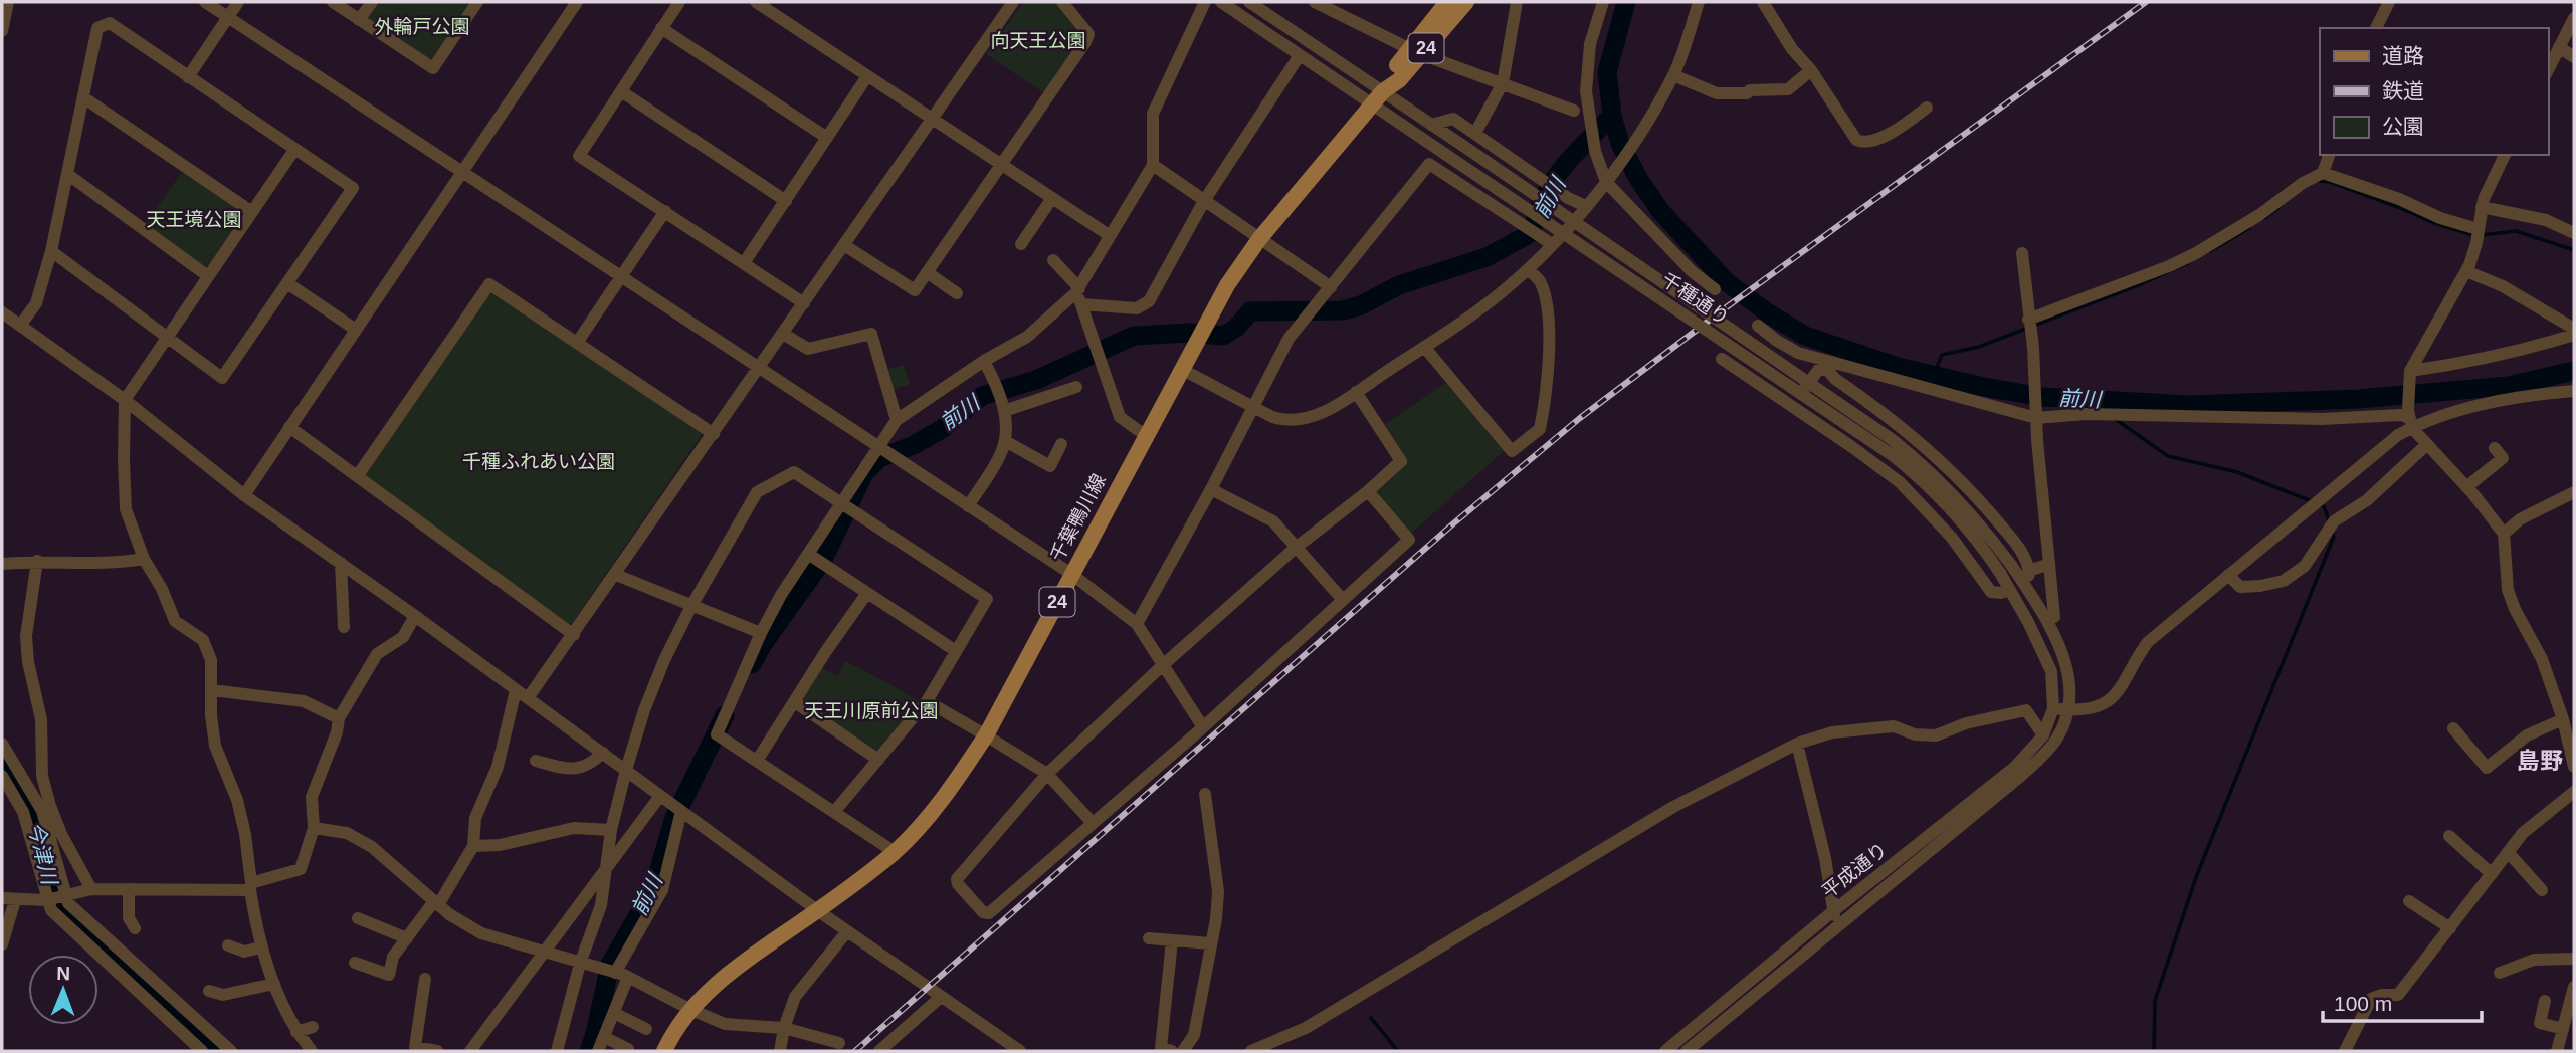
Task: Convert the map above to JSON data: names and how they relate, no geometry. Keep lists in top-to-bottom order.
{
  "streets": {
    "main road": ["24", "千葉鴨川線"],
    "street": ["千種通り", "平成通り"]
  },
  "crossings": [
    ["千種通り", "千葉鴨川線"],
    ["千種通り", "平成通り"]
  ],
  "districts": ["島野"],
  "water": ["前川", "今津川"],
  "parks": [
    "外輪戸公園",
    "向天王公園",
    "天王境公園",
    "千種ふれあい公園",
    "天王川原前公園"
  ],
  "legend": ["道路", "鉄道", "公園"],
  "scale_bar": "100 m",
  "north": "top"
}
